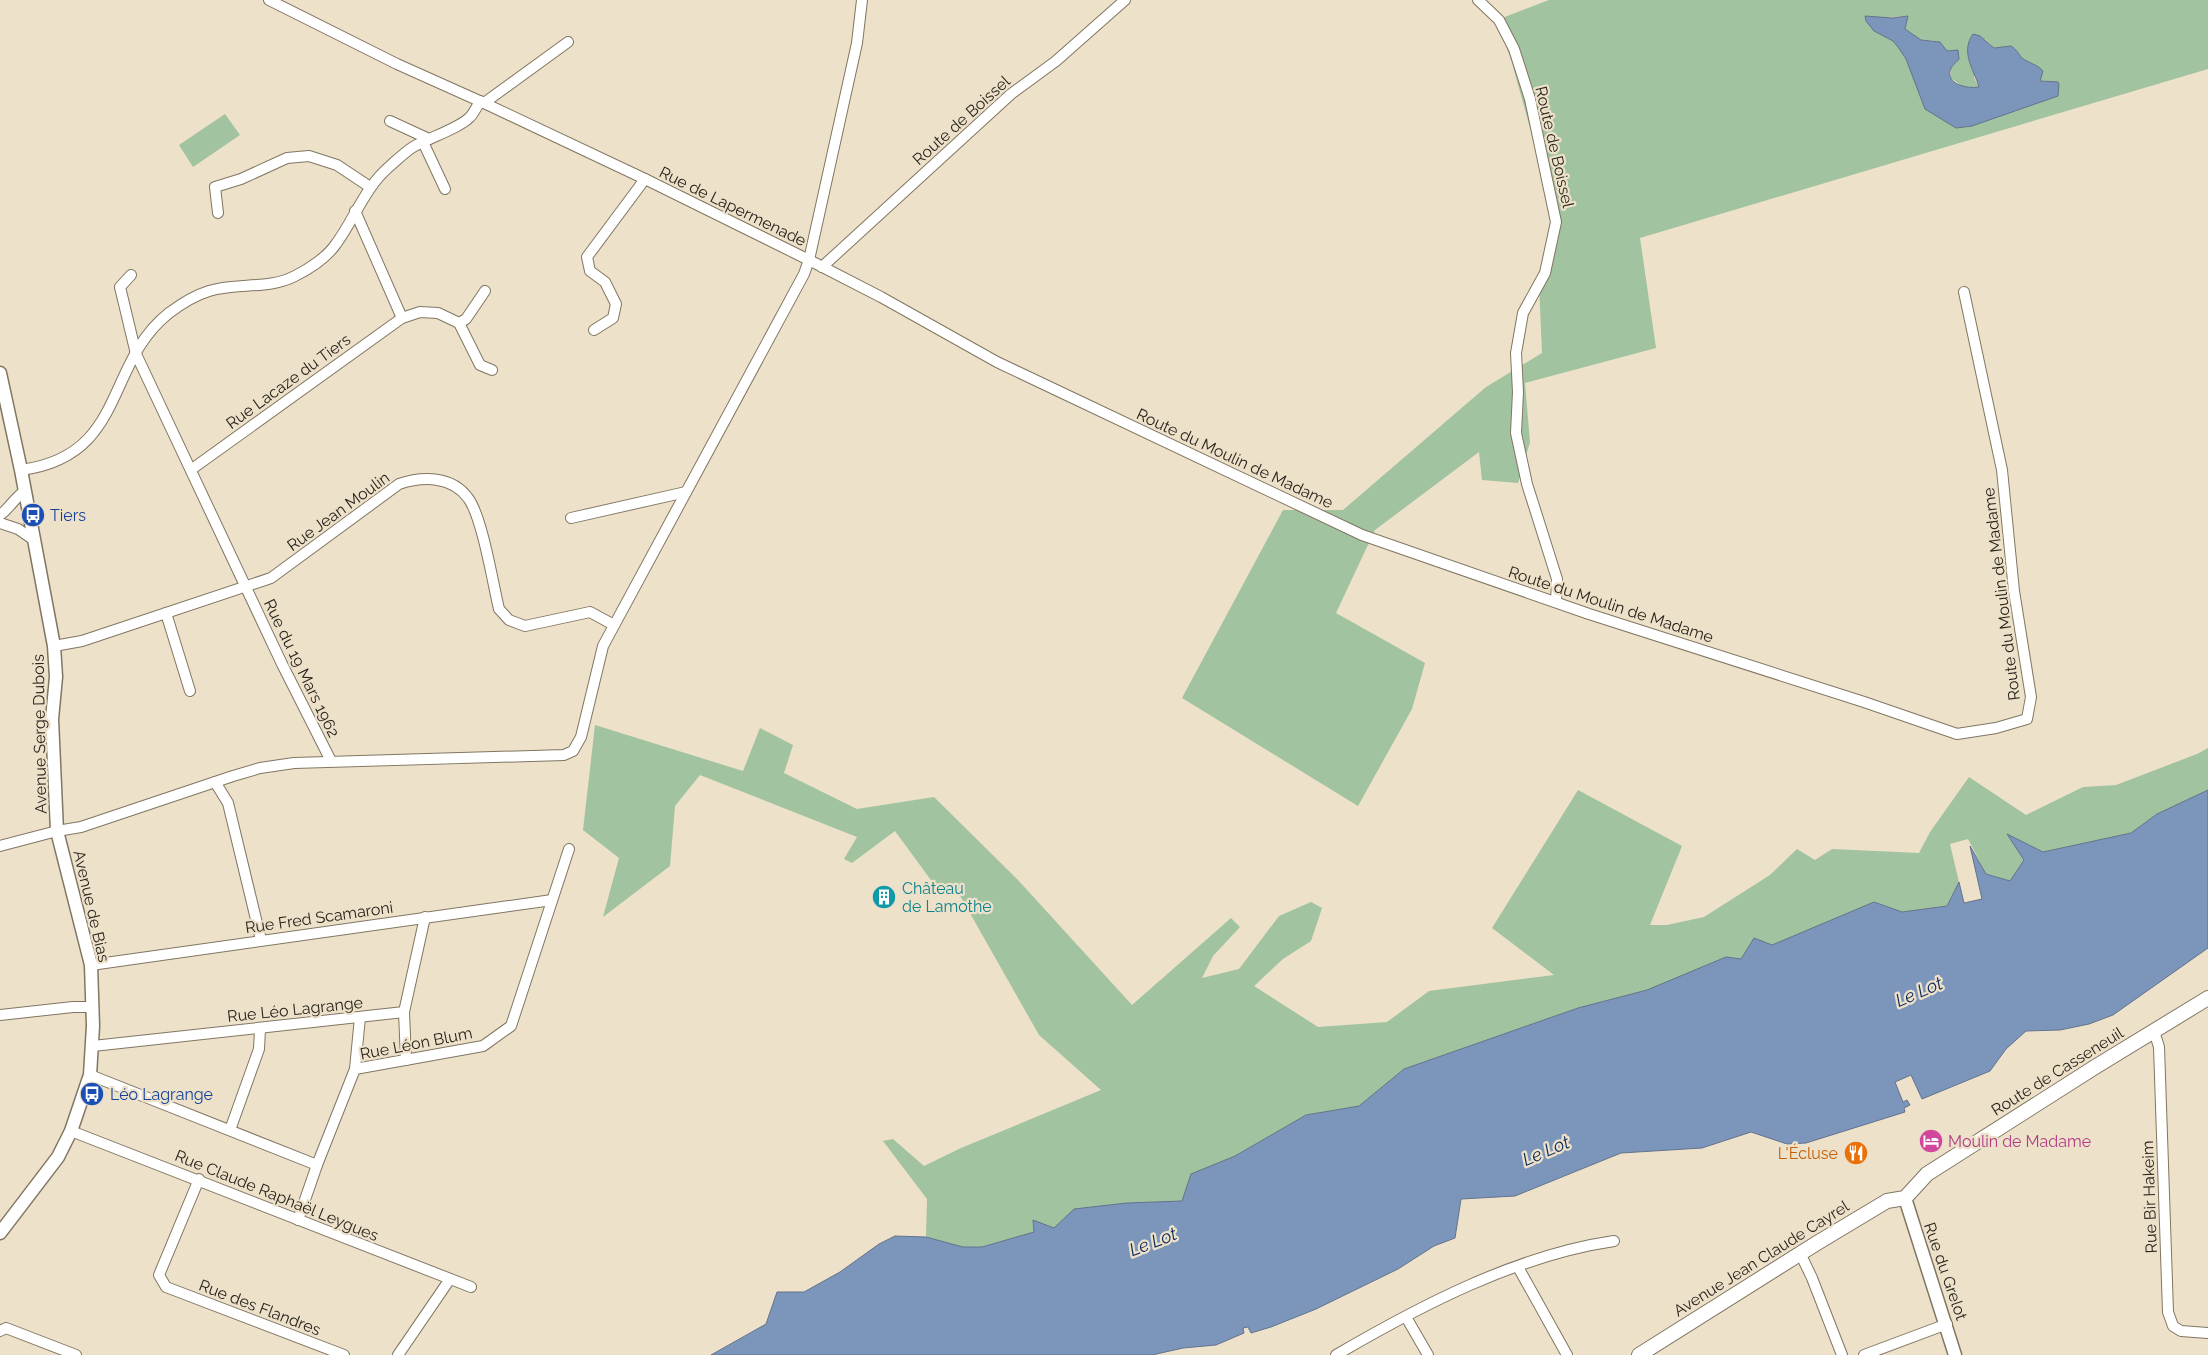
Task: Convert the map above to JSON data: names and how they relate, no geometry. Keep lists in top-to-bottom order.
{
  "streets": {
    "main road": ["Route de Casseneuil", "Avenue Jean Claude Cayrel"],
    "street": [
      "Route de Boissel",
      "Rue de Lapermenade",
      "Rue Lacaze du Tiers",
      "Route du Moulin de Madame",
      "Rue Jean Moulin",
      "Rue du 19 Mars 1962",
      "Avenue Serge Dubois",
      "Avenue de Bias",
      "Rue Fred Scamaroni",
      "Rue Léo Lagrange",
      "Rue Léon Blum",
      "Rue Claude Raphaël Leygues",
      "Rue Bir Hakeim",
      "Rue du Grelot",
      "Rue des Flandres"
    ]
  },
  "crossings": [
    ["Route de Boissel", "Route du Moulin de Madame"],
    ["Rue de Lapermenade", "Route du Moulin de Madame"],
    ["Rue Jean Moulin", "Rue du 19 Mars 1962"],
    ["Rue Jean Moulin", "Avenue Serge Dubois"],
    ["Avenue Serge Dubois", "Avenue de Bias"],
    ["Avenue de Bias", "Rue Fred Scamaroni"],
    ["Avenue de Bias", "Rue Léo Lagrange"],
    ["Avenue de Bias", "Rue Claude Raphaël Leygues"],
    ["Rue Fred Scamaroni", "Rue Léon Blum"],
    ["Rue Léon Blum", "Rue Claude Raphaël Leygues"],
    ["Route de Casseneuil", "Rue Bir Hakeim"],
    ["Route de Casseneuil", "Avenue Jean Claude Cayrel"],
    ["Route de Casseneuil", "Rue du Grelot"],
    ["Rue Claude Raphaël Leygues", "Rue des Flandres"],
    ["Avenue Jean Claude Cayrel", "Rue du Grelot"]
  ],
  "water": ["Le Lot"],
  "places": {
    "bus stop": ["Tiers", "Léo Lagrange"],
    "building": ["Château de Lamothe"],
    "hotel": ["Moulin de Madame"],
    "restaurant": ["L'Écluse"]
  }
}
